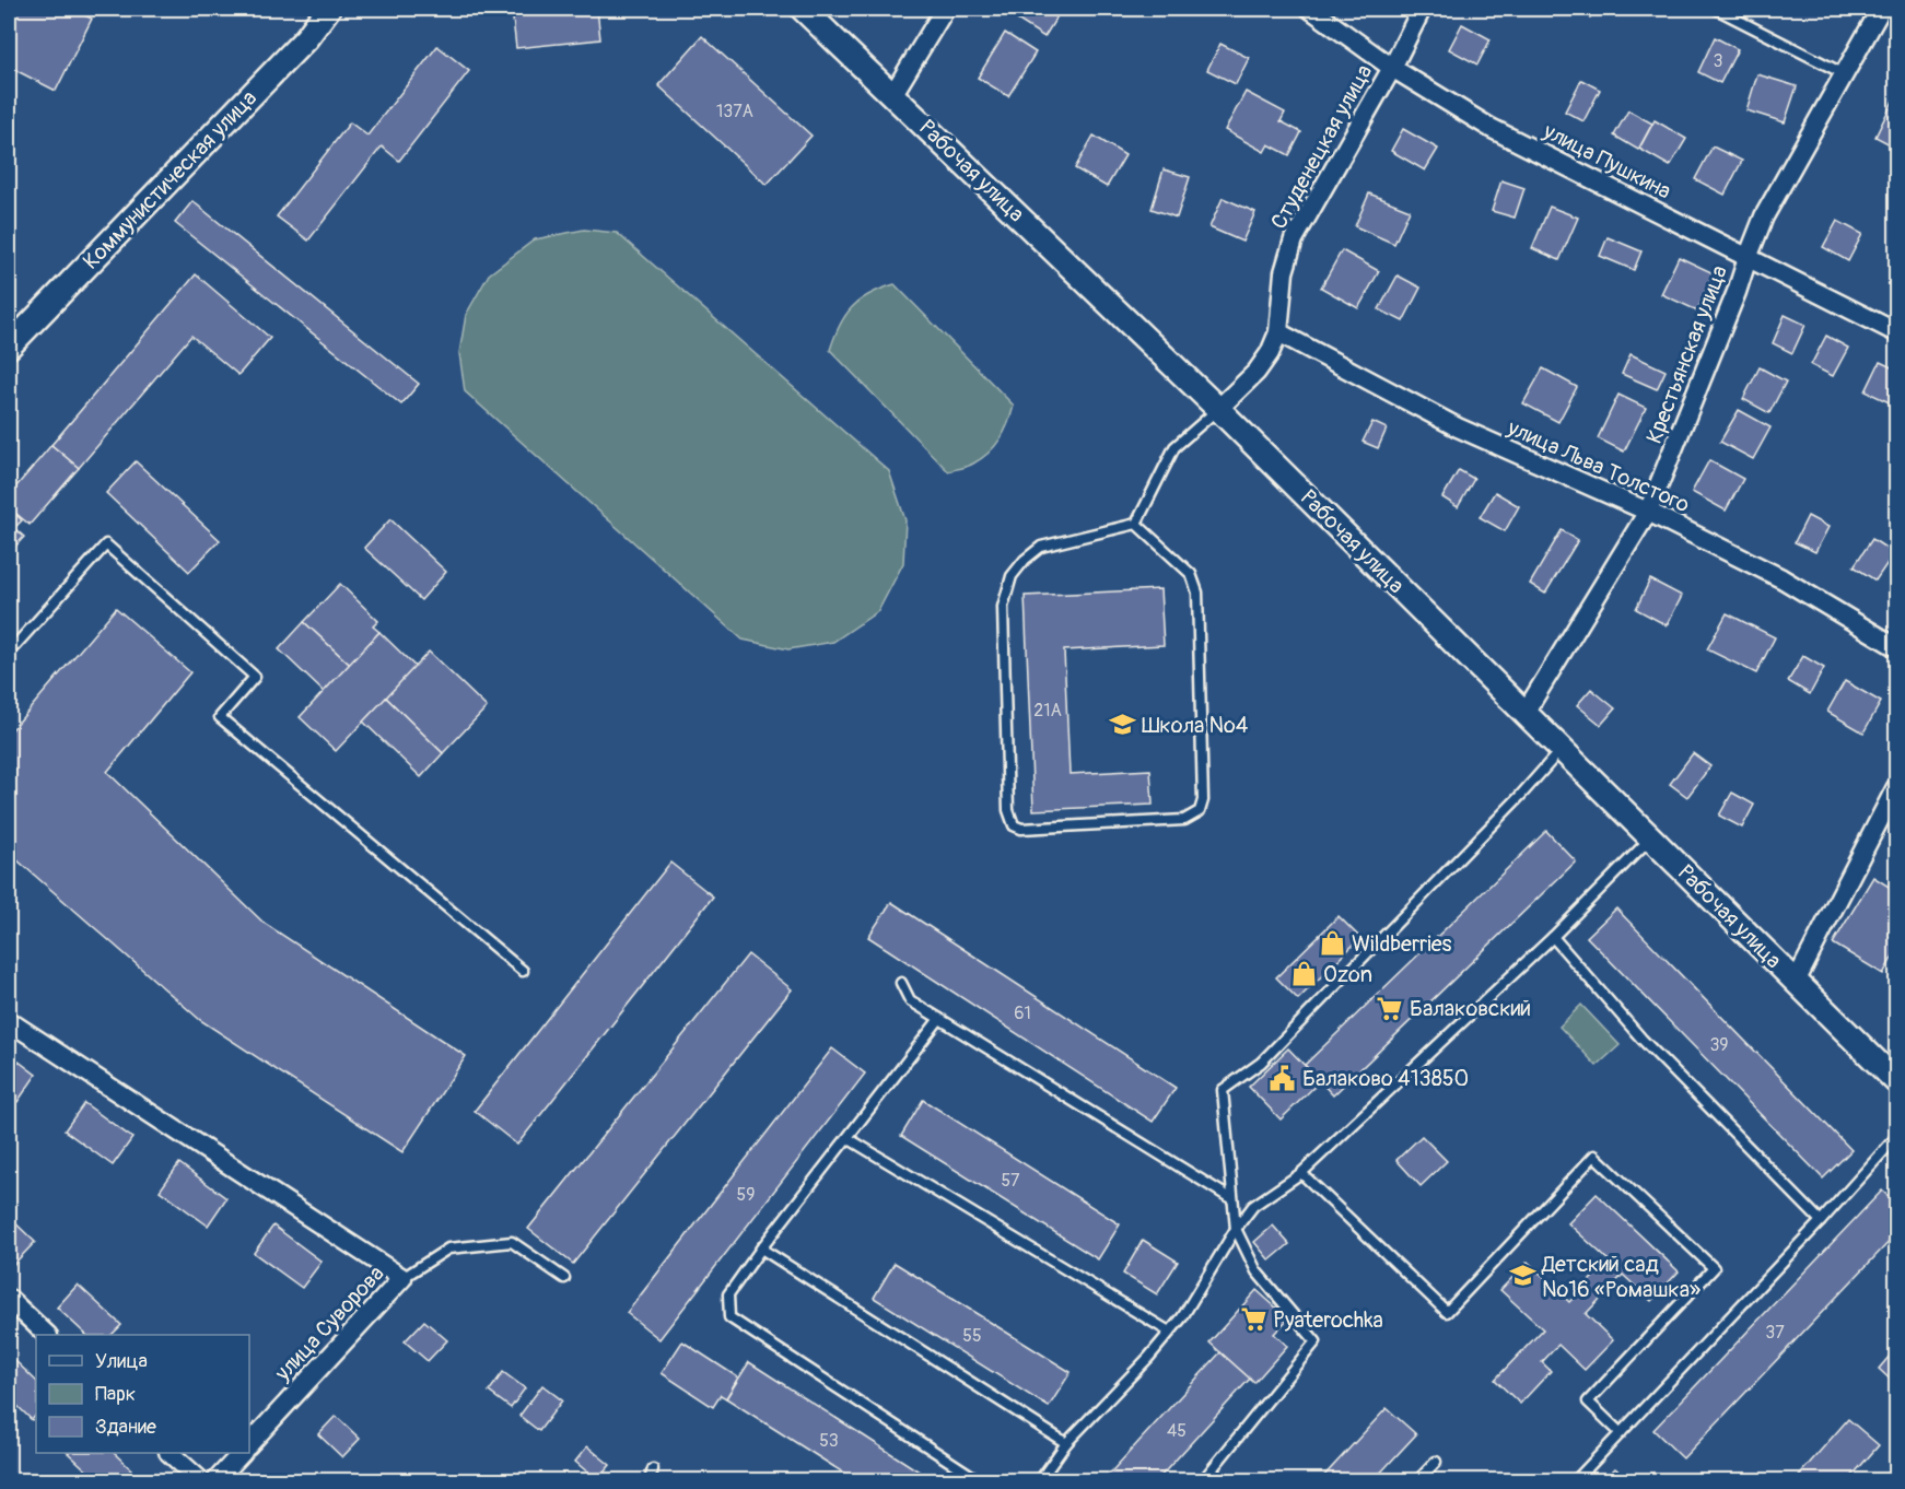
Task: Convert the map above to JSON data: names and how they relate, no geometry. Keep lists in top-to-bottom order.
{
  "streets": {
    "street": [
      "Студенецкая улица",
      "улица Пушкина",
      "Рабочая улица",
      "Коммунистическая улица",
      "Крестьянская улица",
      "улица Льва Толстого",
      "улица Суворова"
    ]
  },
  "crossings": [
    ["Студенецкая улица", "улица Пушкина"],
    ["Студенецкая улица", "Рабочая улица"],
    ["Студенецкая улица", "улица Льва Толстого"],
    ["улица Пушкина", "Крестьянская улица"],
    ["Рабочая улица", "Крестьянская улица"],
    ["Крестьянская улица", "улица Льва Толстого"]
  ],
  "places": {
    "school or university": ["Школа №4", "Детский сад №16 «Ромашка»"],
    "shop": ["Wildberries", "Ozon"],
    "supermarket": ["Балаковский", "Pyaterochka"],
    "public building": ["Балаково 413850"]
  },
  "house_numbers": [
    "3",
    "137А",
    "21А",
    "61",
    "39",
    "57",
    "59",
    "37",
    "55",
    "45",
    "53"
  ],
  "legend": ["Улица", "Парк", "Здание"]
}
